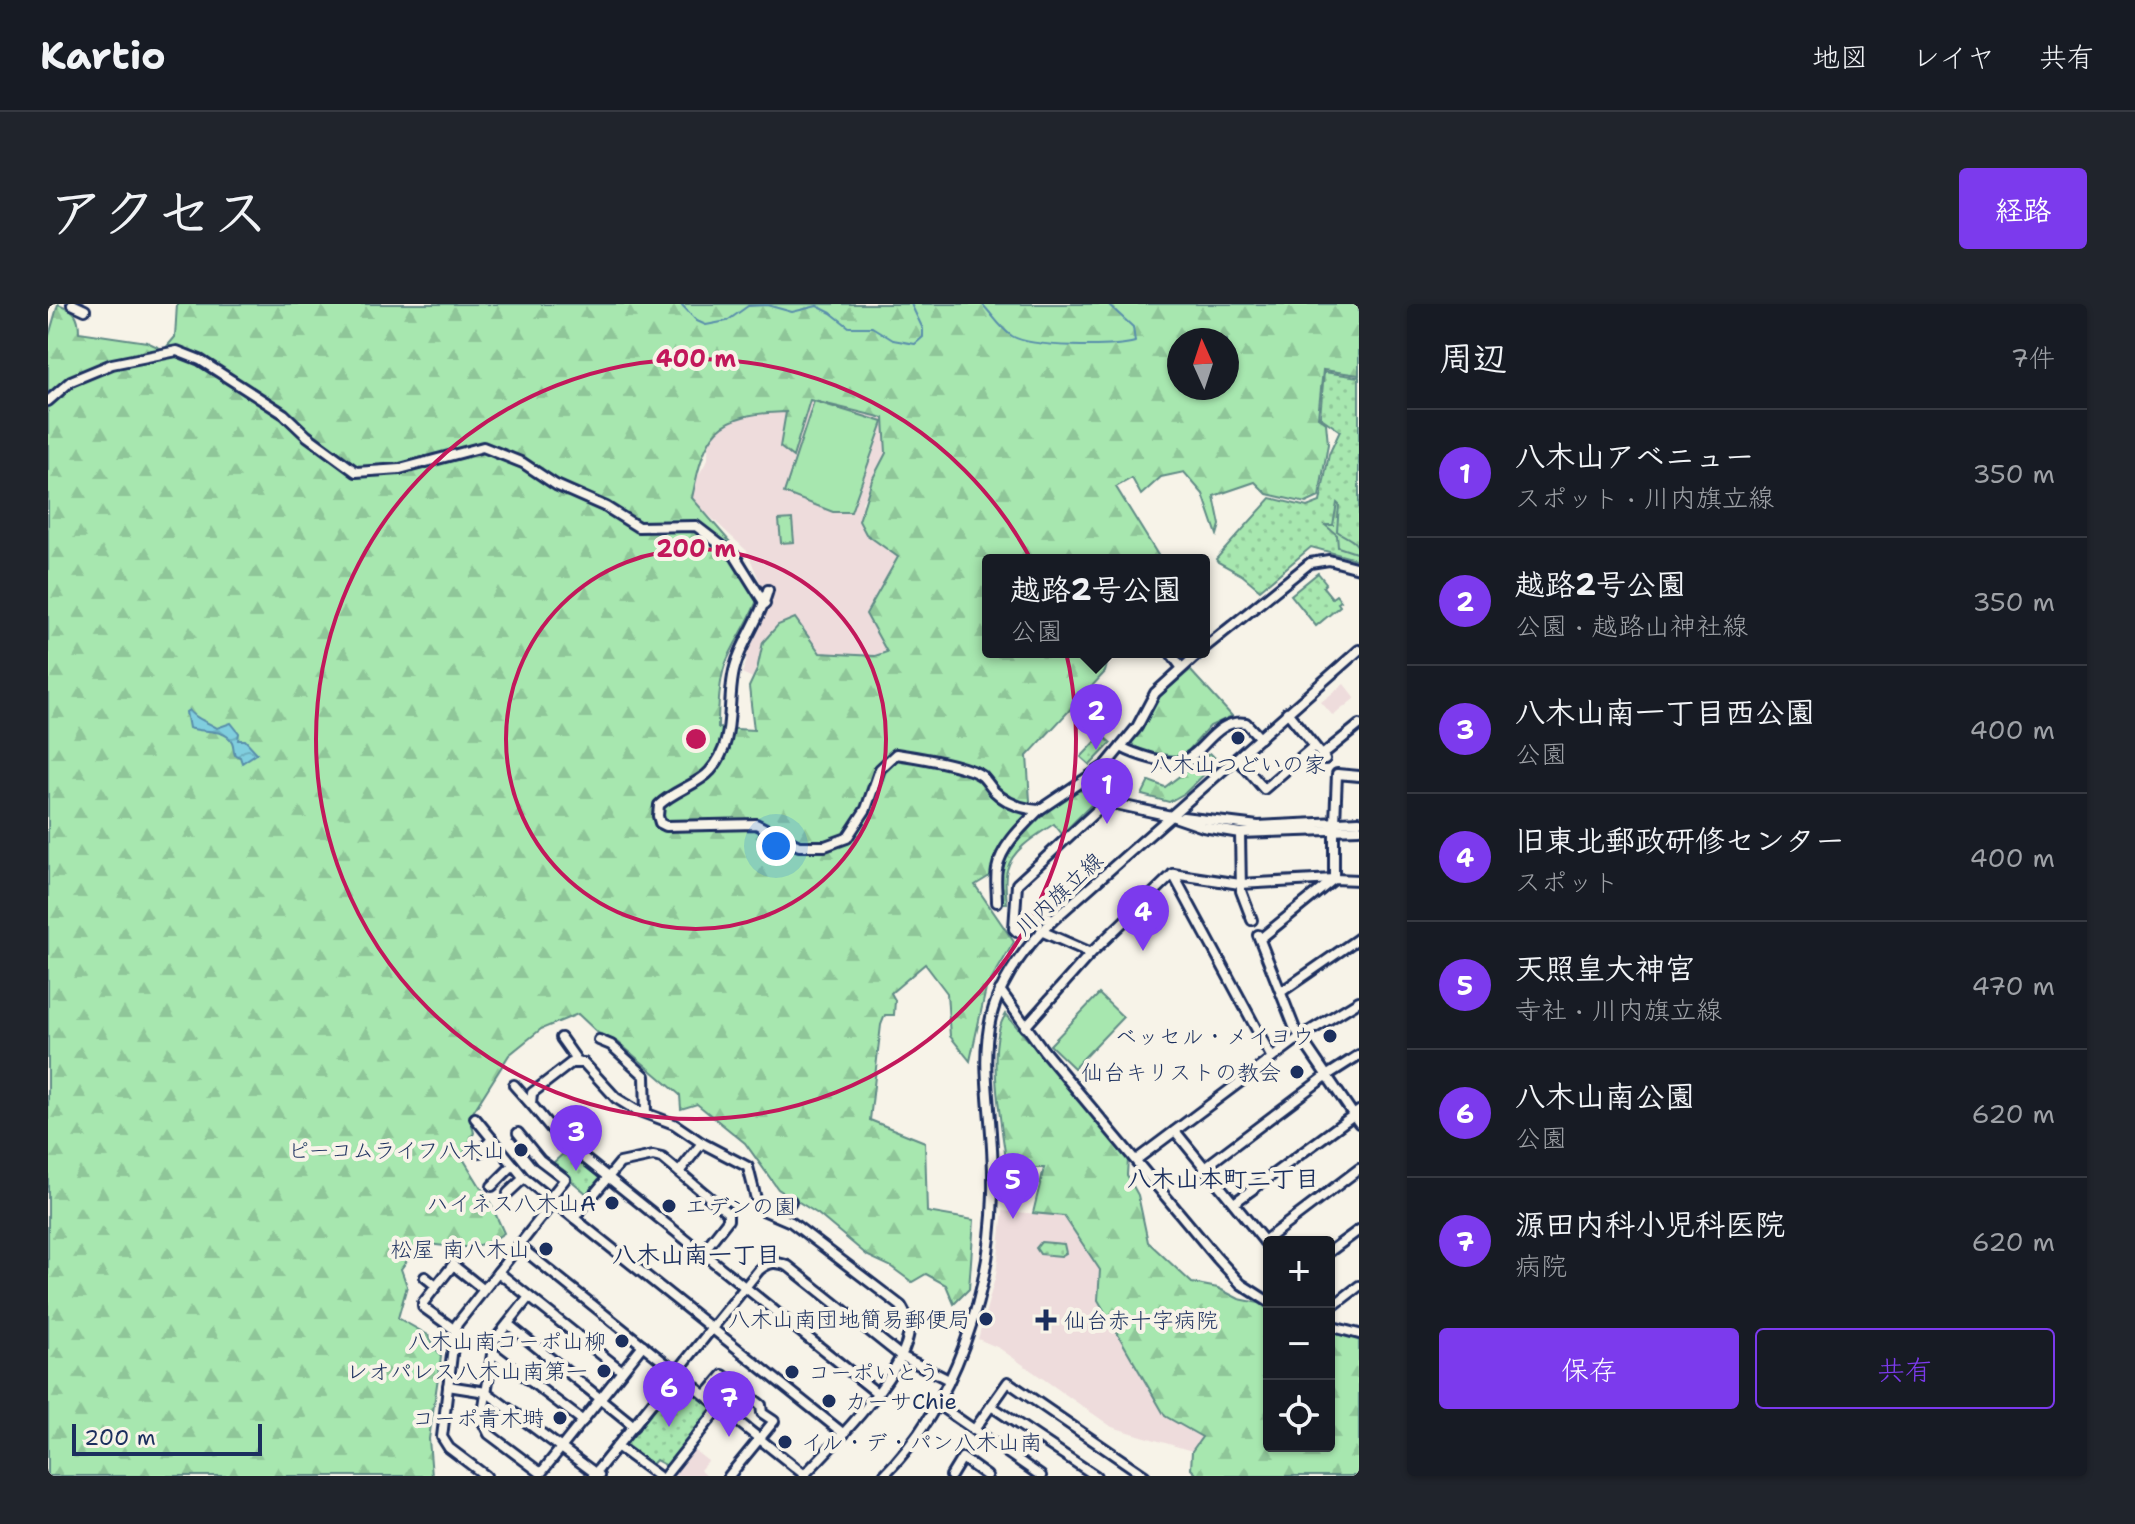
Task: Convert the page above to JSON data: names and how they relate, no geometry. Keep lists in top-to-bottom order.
{
  "streets": {
    "street": ["川内旗立線"]
  },
  "districts": ["八木山本町二丁目", "八木山南一丁目"],
  "places": {
    "other": [
      "八木山つどいの家",
      "ベッセル・メイヨウ",
      "仙台キリストの教会",
      "ピーコムライフ八木山",
      "ハイネス八木山A",
      "エデンの園",
      "松屋 南八木山",
      "八木山南団地簡易郵便局",
      "八木山南コーポ山柳",
      "レオパレス八木山南第一",
      "コーポいとう",
      "カーサChie",
      "コーポ青木塒",
      "イル・デ・パン八木山南"
    ],
    "health": ["仙台赤十字病院"]
  },
  "scale_bar": "200 m",
  "north": "top",
  "page": {
    "header": "Kartio",
    "nav": ["地図", "レイヤ", "共有"],
    "title": "アクセス",
    "buttons": [
      "経路",
      ["保存", "共有"]
    ],
    "heading": ["周辺", "7件"],
    "list": [
      {
        "mark": "1",
        "name": "八木山アベニュー",
        "note": "スポット · 川内旗立線",
        "value": "350 m"
      },
      {
        "mark": "2",
        "name": "越路2号公園",
        "note": "公園 · 越路山神社線",
        "value": "350 m"
      },
      {
        "mark": "3",
        "name": "八木山南一丁目西公園",
        "note": "公園",
        "value": "400 m"
      },
      {
        "mark": "4",
        "name": "旧東北郵政研修センター",
        "note": "スポット",
        "value": "400 m"
      },
      {
        "mark": "5",
        "name": "天照皇大神宮",
        "note": "寺社 · 川内旗立線",
        "value": "470 m"
      },
      {
        "mark": "6",
        "name": "八木山南公園",
        "note": "公園",
        "value": "620 m"
      },
      {
        "mark": "7",
        "name": "源田内科小児科医院",
        "note": "病院",
        "value": "620 m"
      }
    ],
    "popup": ["越路2号公園", "公園"],
    "pins": [
      "2",
      "1",
      "4",
      "3",
      "5",
      "6",
      "7"
    ],
    "map_buttons": ["+", "−"],
    "scale": "200 m"
  },
  "rings": ["400 m", "200 m"]
}
